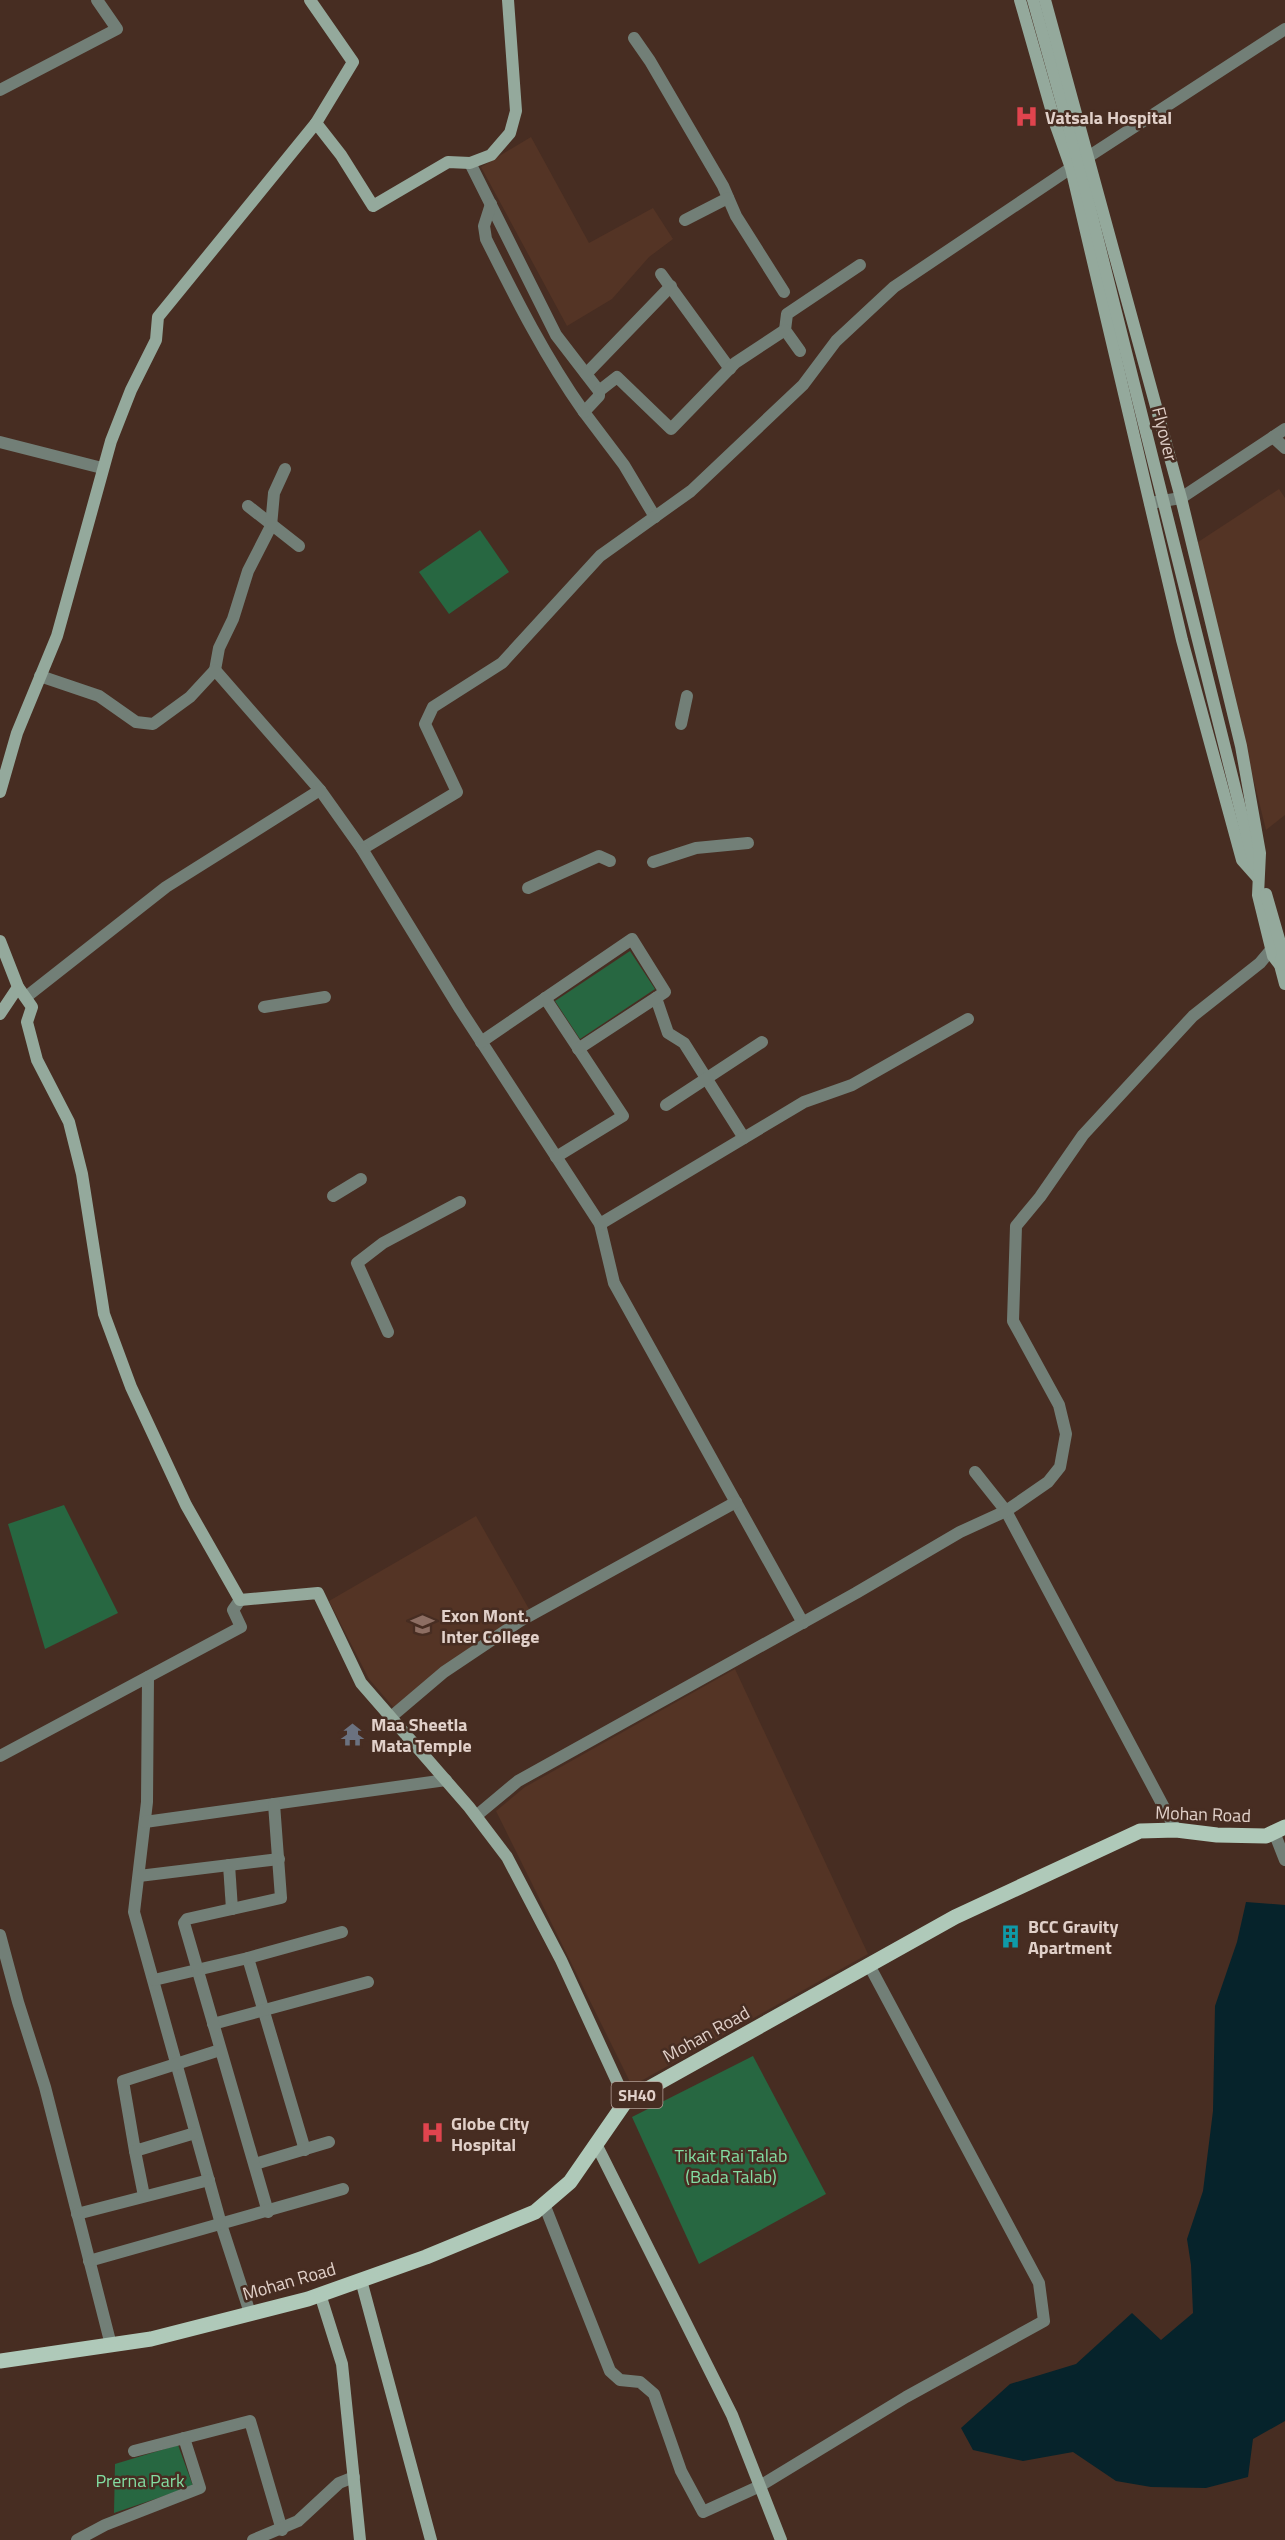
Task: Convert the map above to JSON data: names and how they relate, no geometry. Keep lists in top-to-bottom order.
{
  "streets": {
    "main road": ["Mohan Road", "SH40"],
    "street": ["Flyover"]
  },
  "parks": ["Tikait Rai Talab (Bada Talab)", "Prerna Park"],
  "places": {
    "hospital": ["Vatsala Hospital", "Globe City Hospital"],
    "school or university": ["Exon Mont. Inter College"],
    "temple": ["Maa Sheetla Mata Temple"],
    "building": ["BCC Gravity Apartment"]
  }
}
